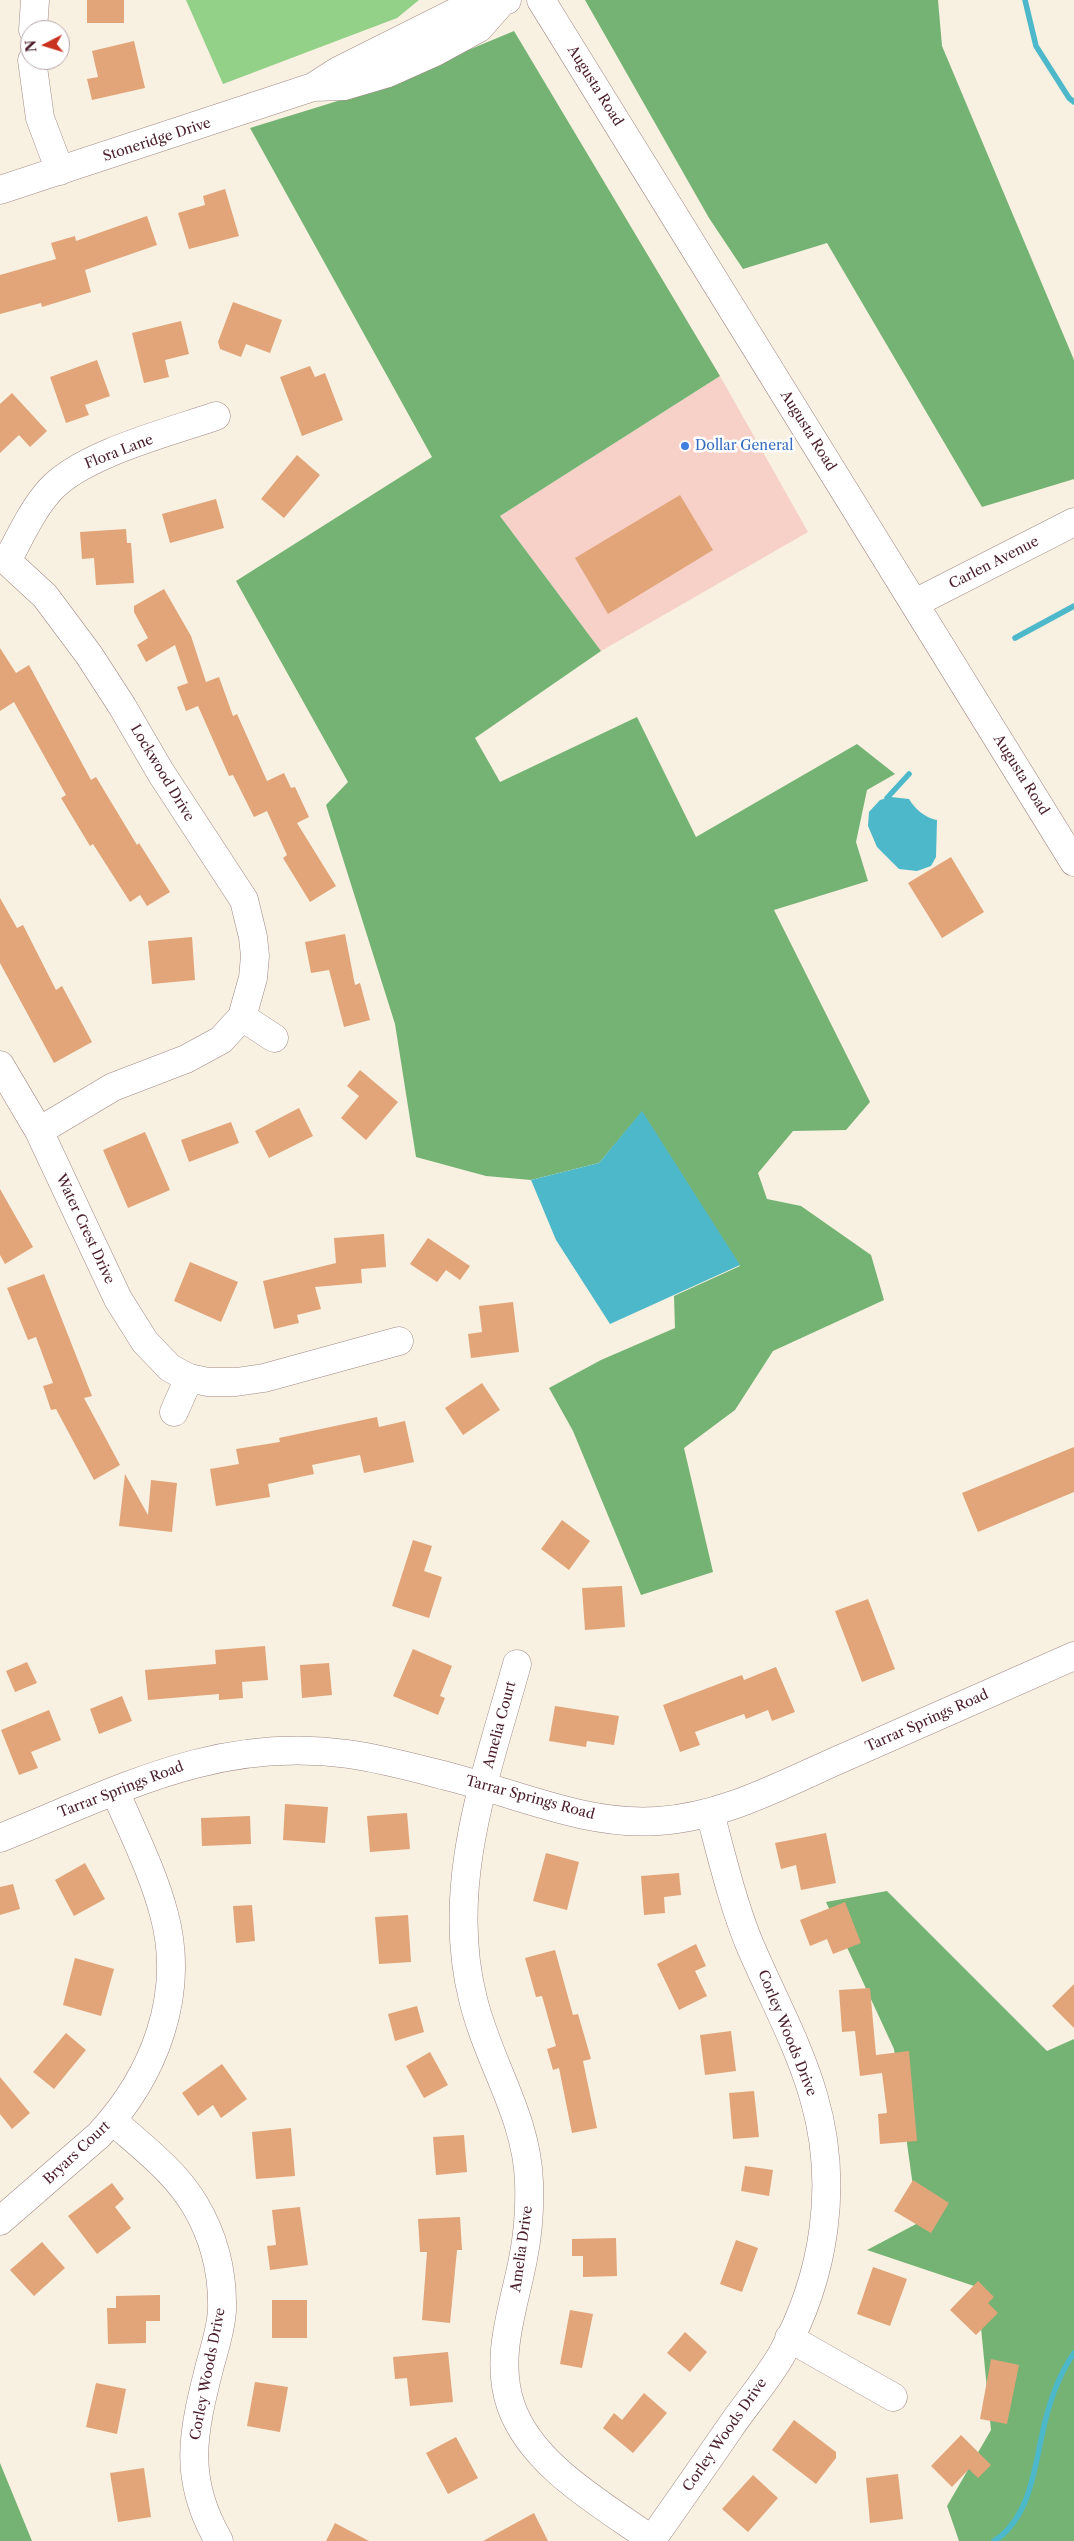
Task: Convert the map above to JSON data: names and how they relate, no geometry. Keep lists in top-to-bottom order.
{
  "streets": {
    "street": [
      "Augusta Road",
      "Stoneridge Drive",
      "Flora Lane",
      "Carlen Avenue",
      "Lockwood Drive",
      "Water Crest Drive",
      "Tarrar Springs Road",
      "Amelia Court",
      "Corley Woods Drive",
      "Bryars Court",
      "Amelia Drive"
    ]
  },
  "crossings": [
    ["Augusta Road", "Carlen Avenue"],
    ["Flora Lane", "Lockwood Drive"],
    ["Lockwood Drive", "Water Crest Drive"],
    ["Tarrar Springs Road", "Amelia Court"],
    ["Tarrar Springs Road", "Corley Woods Drive"],
    ["Tarrar Springs Road", "Bryars Court"],
    ["Tarrar Springs Road", "Amelia Drive"],
    ["Amelia Court", "Amelia Drive"],
    ["Corley Woods Drive", "Bryars Court"],
    ["Corley Woods Drive", "Amelia Drive"]
  ],
  "places": ["Dollar General"],
  "north": "left"
}
